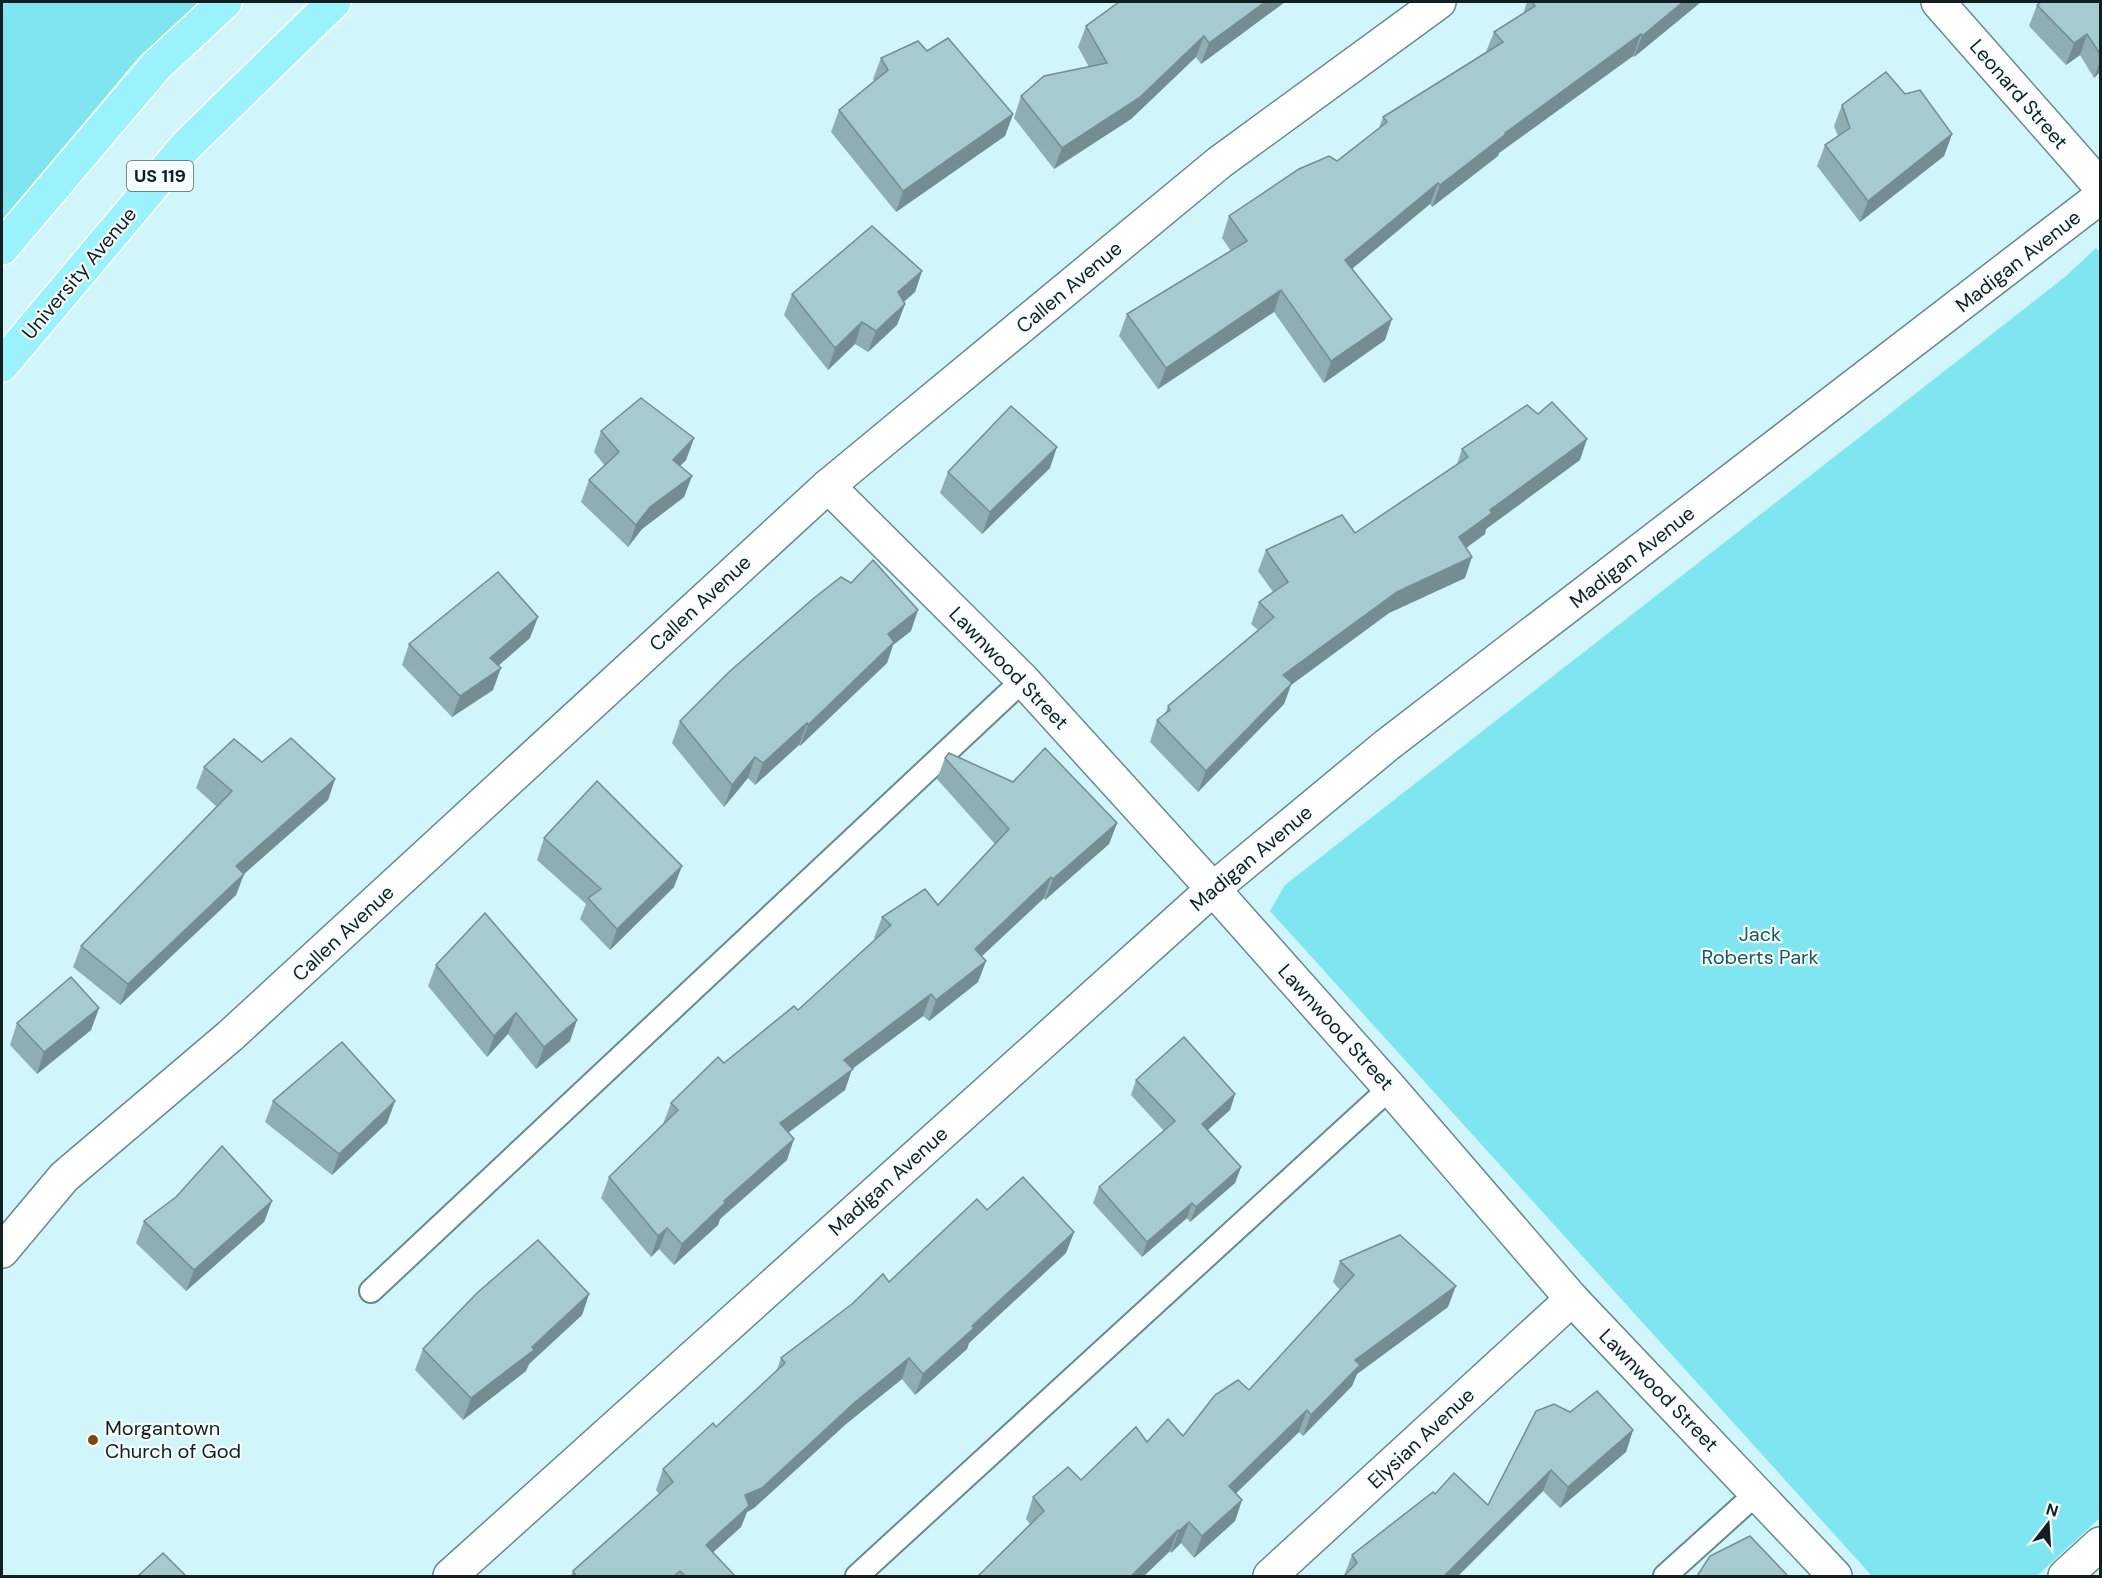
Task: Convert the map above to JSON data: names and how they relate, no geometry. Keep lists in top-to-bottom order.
{
  "streets": {
    "main road": ["US 119", "University Avenue"],
    "street": [
      "Leonard Street",
      "Madigan Avenue",
      "Callen Avenue",
      "Lawnwood Street",
      "Elysian Avenue"
    ]
  },
  "crossings": [
    ["Madigan Avenue", "Lawnwood Street"],
    ["Callen Avenue", "Lawnwood Street"],
    ["Lawnwood Street", "Elysian Avenue"]
  ],
  "parks": ["Jack Roberts Park"],
  "places": ["Morgantown Church of God"],
  "north": "top"
}
